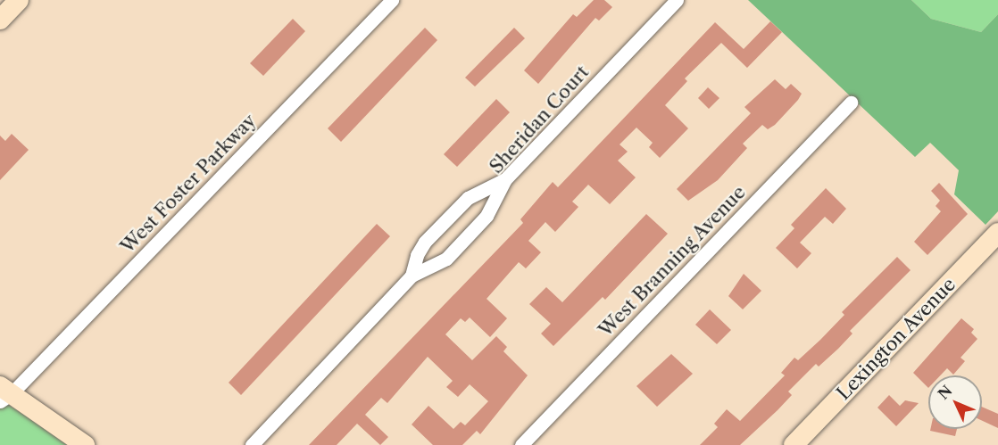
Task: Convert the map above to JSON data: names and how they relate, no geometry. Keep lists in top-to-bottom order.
{
  "streets": {
    "street": [
      "Sheridan Court",
      "West Foster Parkway",
      "West Branning Avenue",
      "Lexington Avenue"
    ]
  },
  "north": "top left"
}
